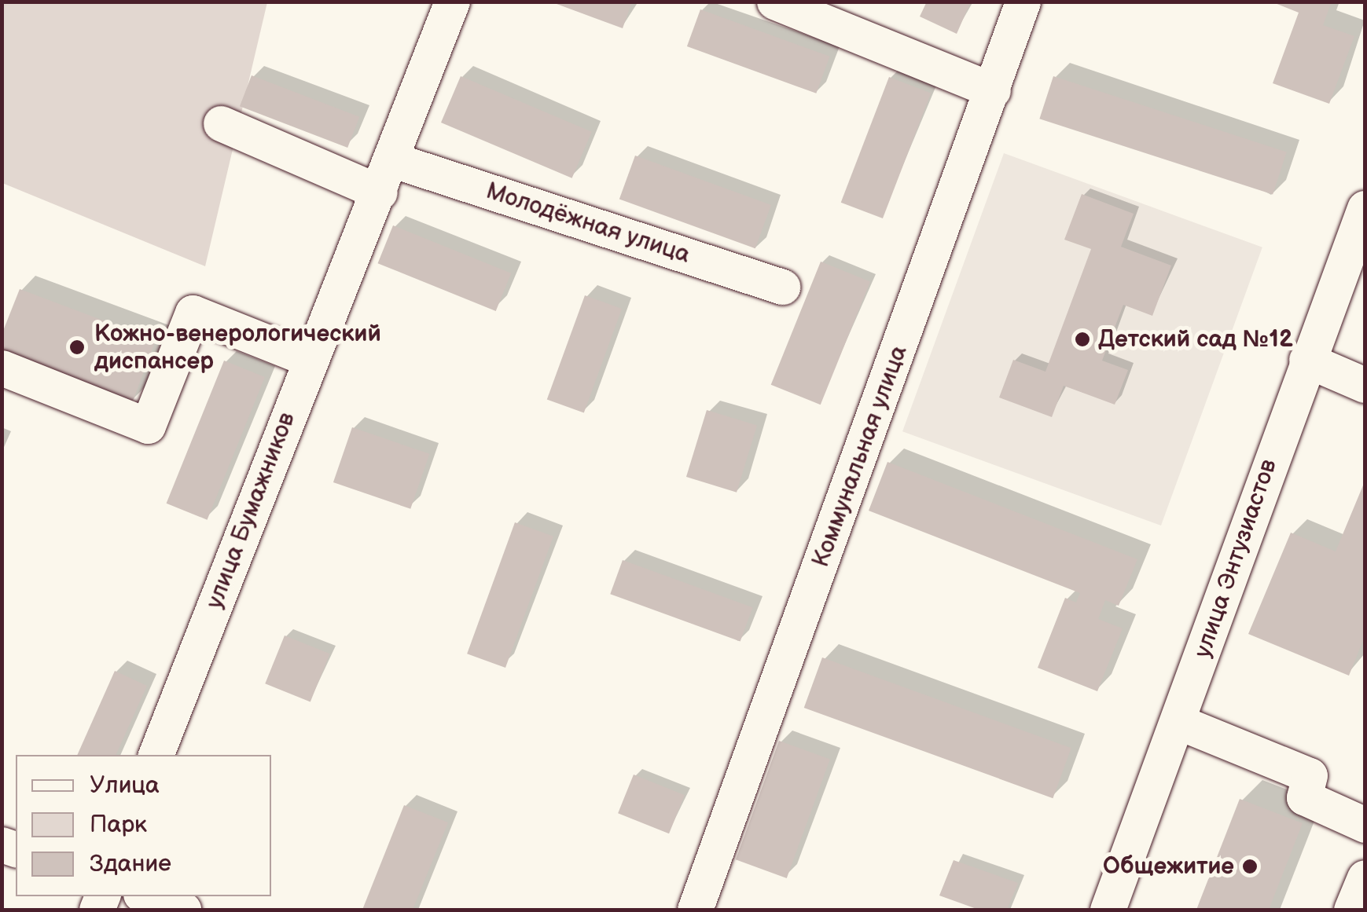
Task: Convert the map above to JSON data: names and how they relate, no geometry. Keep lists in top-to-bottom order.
{
  "streets": {
    "street": [
      "Молодёжная улица",
      "Коммунальная улица",
      "улица Бумажников",
      "улица Энтузиастов"
    ]
  },
  "crossings": [
    ["Молодёжная улица", "улица Бумажников"]
  ],
  "places": ["Детский сад №12", "Кожно-венерологический диспансер", "Общежитие"],
  "legend": ["Улица", "Парк", "Здание"]
}
